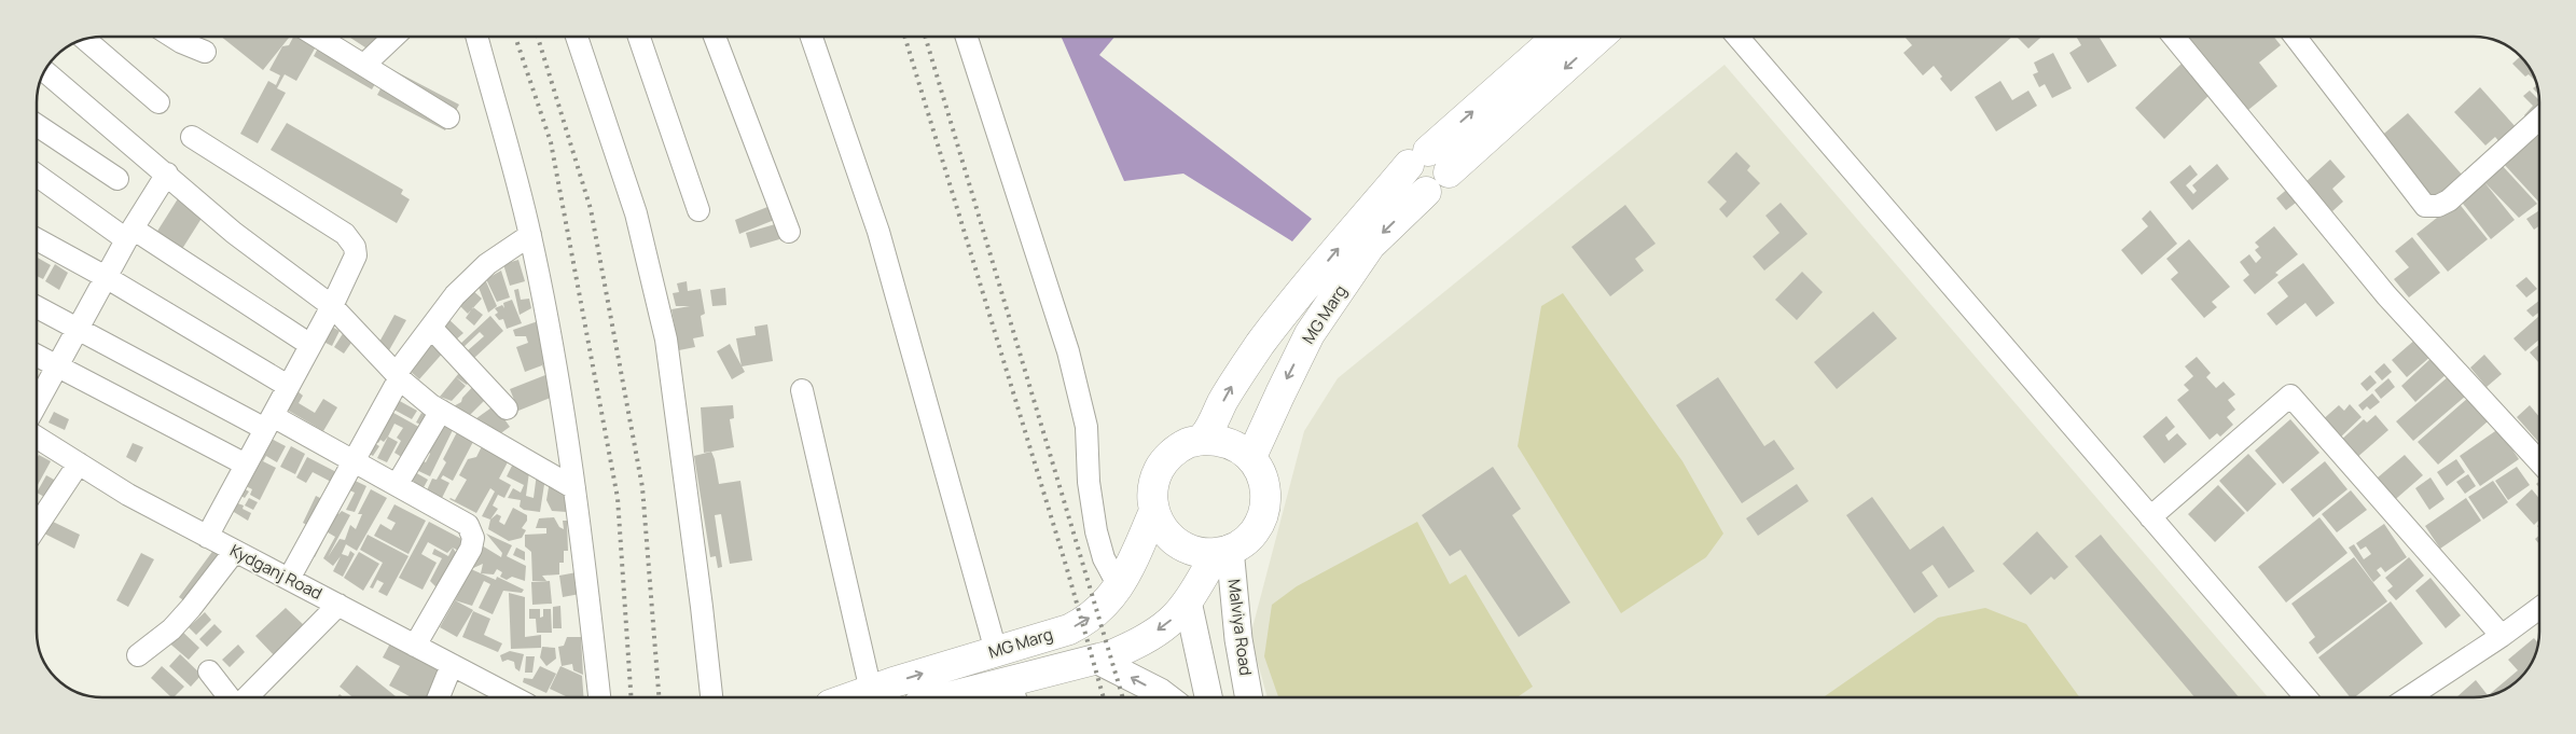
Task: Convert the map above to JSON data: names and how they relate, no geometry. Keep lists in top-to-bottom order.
{
  "streets": {
    "main road": ["MG Marg"],
    "street": ["Kydganj Road", "Malviya Road"]
  },
  "crossings": [
    ["MG Marg", "Malviya Road"]
  ]
}
